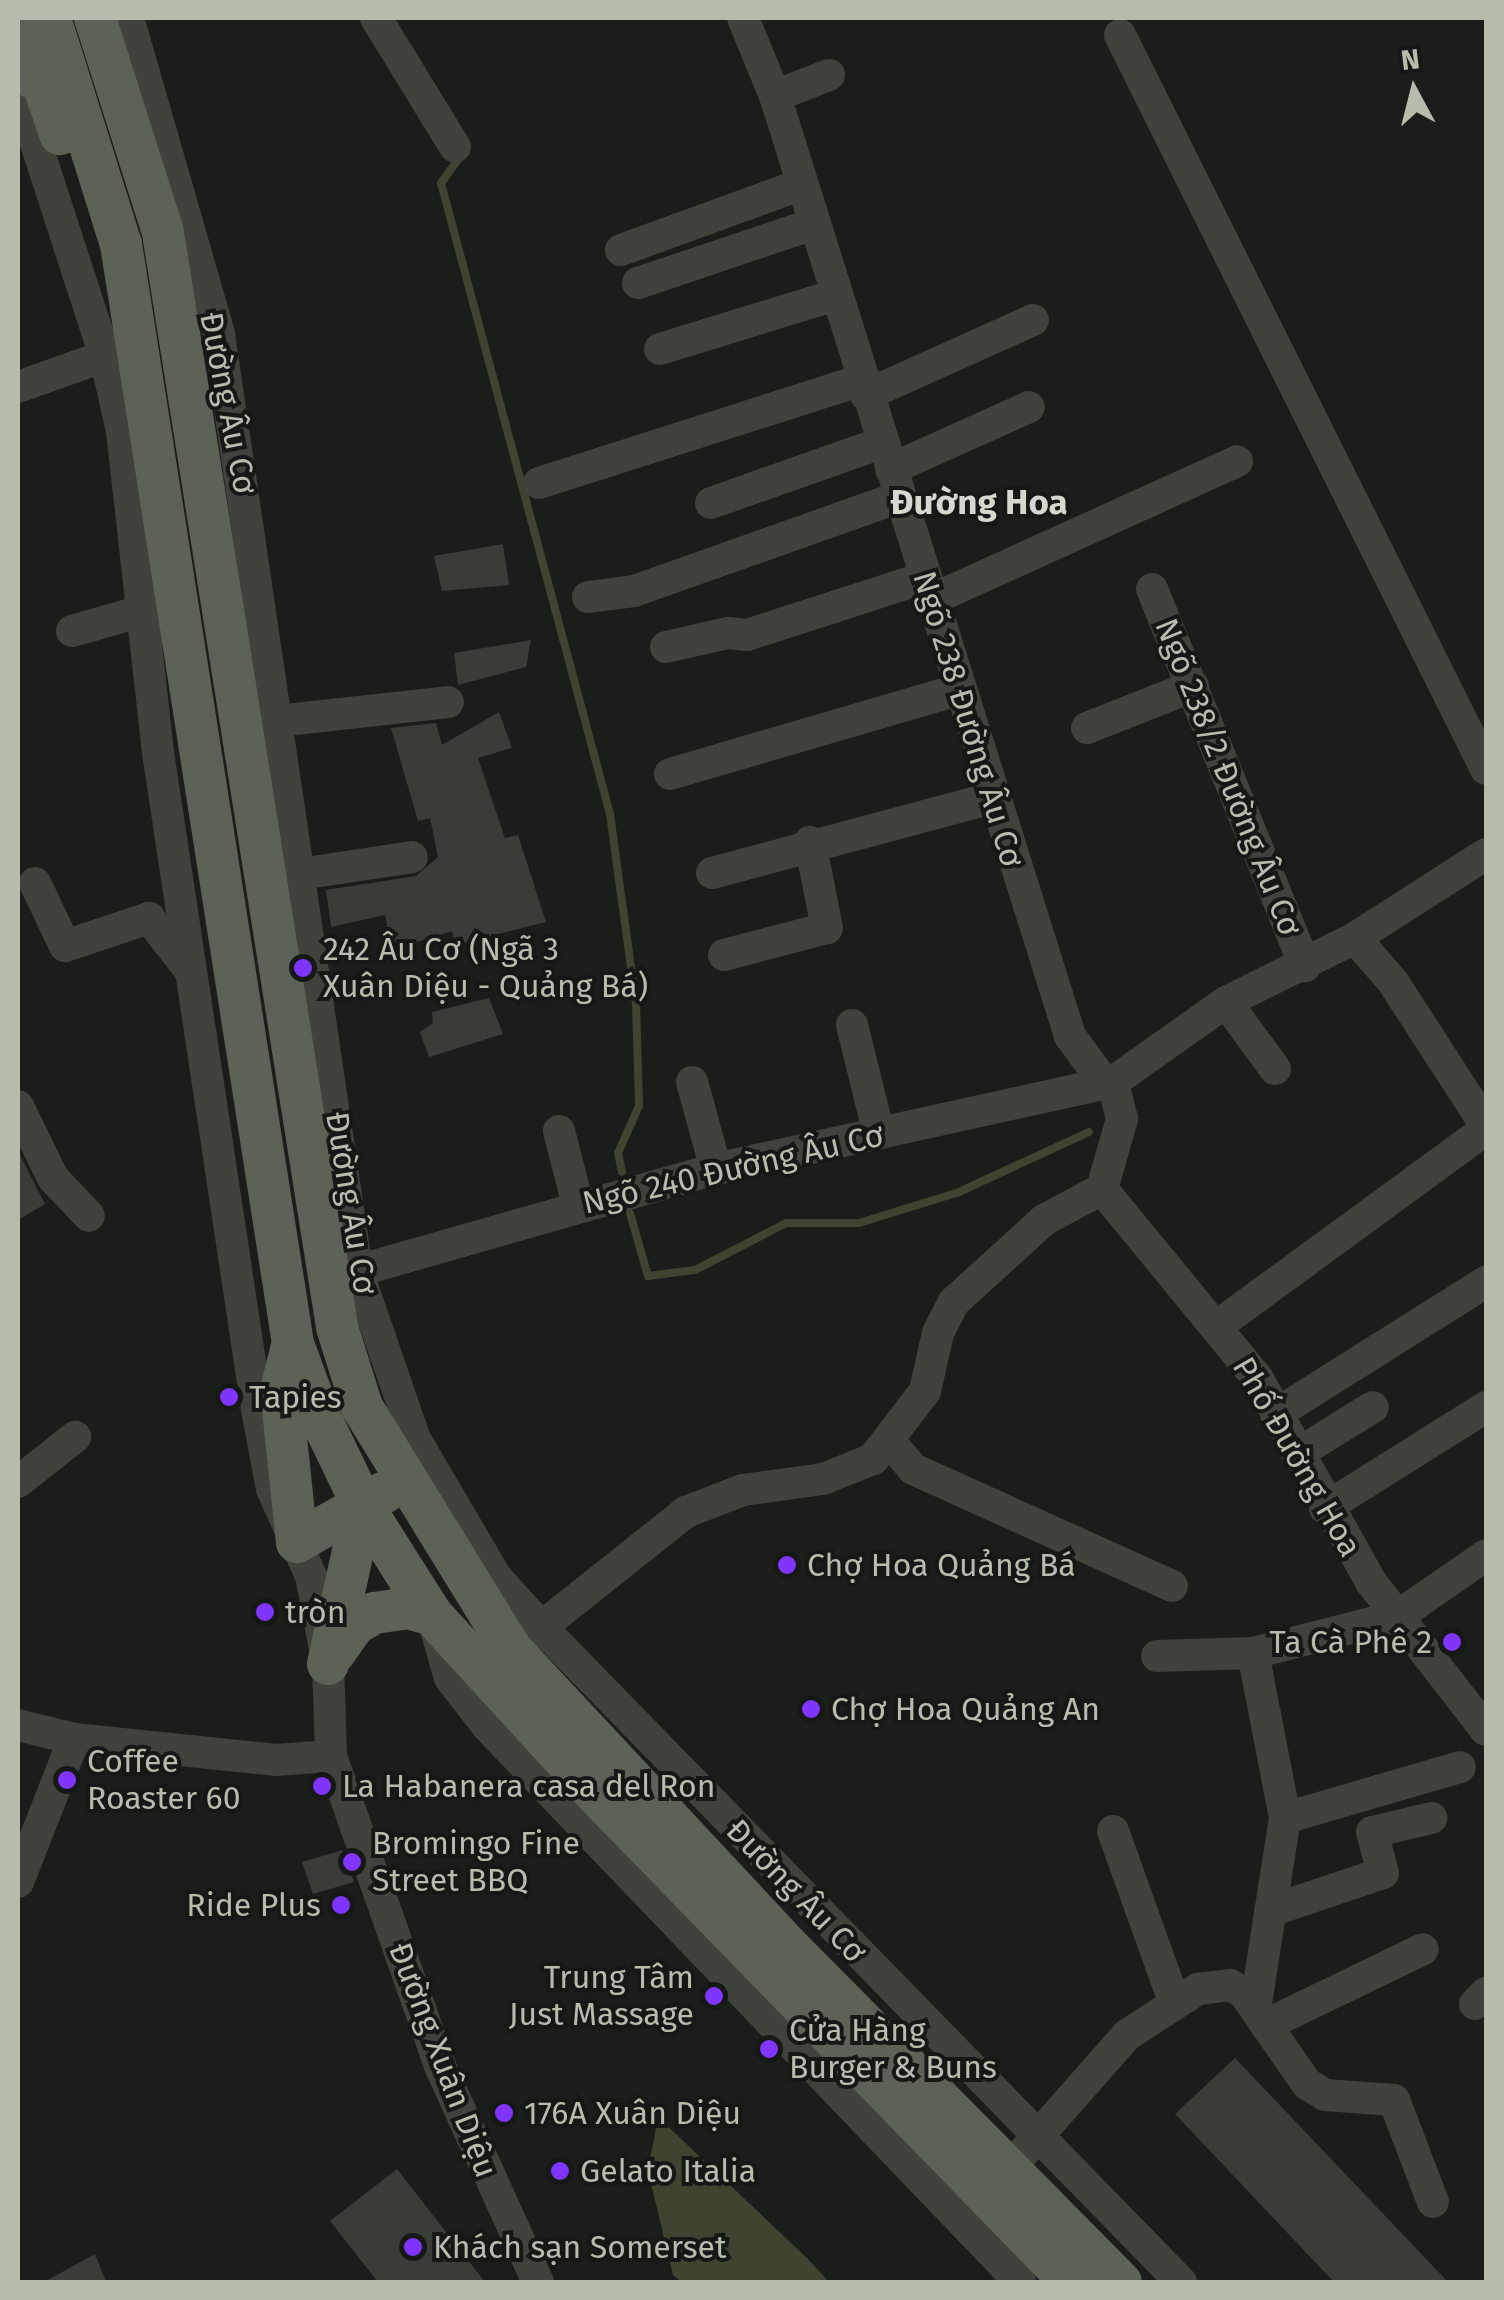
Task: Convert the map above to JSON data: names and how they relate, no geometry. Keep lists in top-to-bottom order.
{
  "streets": {
    "main road": ["Đường Âu Cơ"],
    "street": [
      "Ngõ 238 Đường Âu Cơ",
      "Ngõ 238/2 Đường Âu Cơ",
      "Ngõ 240 Đường Âu Cơ",
      "Phố Đường Hoa",
      "Đường Xuân Diệu"
    ]
  },
  "crossings": [
    ["Đường Âu Cơ", "Ngõ 240 Đường Âu Cơ"],
    ["Ngõ 238 Đường Âu Cơ", "Ngõ 240 Đường Âu Cơ"]
  ],
  "districts": ["Đường Hoa"],
  "places": [
    "242 Âu Cơ (Ngã 3 Xuân Diệu - Quảng Bá)",
    "Tapies",
    "Chợ Hoa Quảng Bá",
    "tròn",
    "Ta Cà Phê 2",
    "Chợ Hoa Quảng An",
    "Coffee Roaster 60",
    "La Habanera casa del Ron",
    "Bromingo Fine Street BBQ",
    "Ride Plus",
    "Trung Tâm Just Massage",
    "Cửa Hàng Burger & Buns",
    "176A Xuân Diệu",
    "Gelato Italia",
    "Khách sạn Somerset"
  ],
  "north": "top"
}
